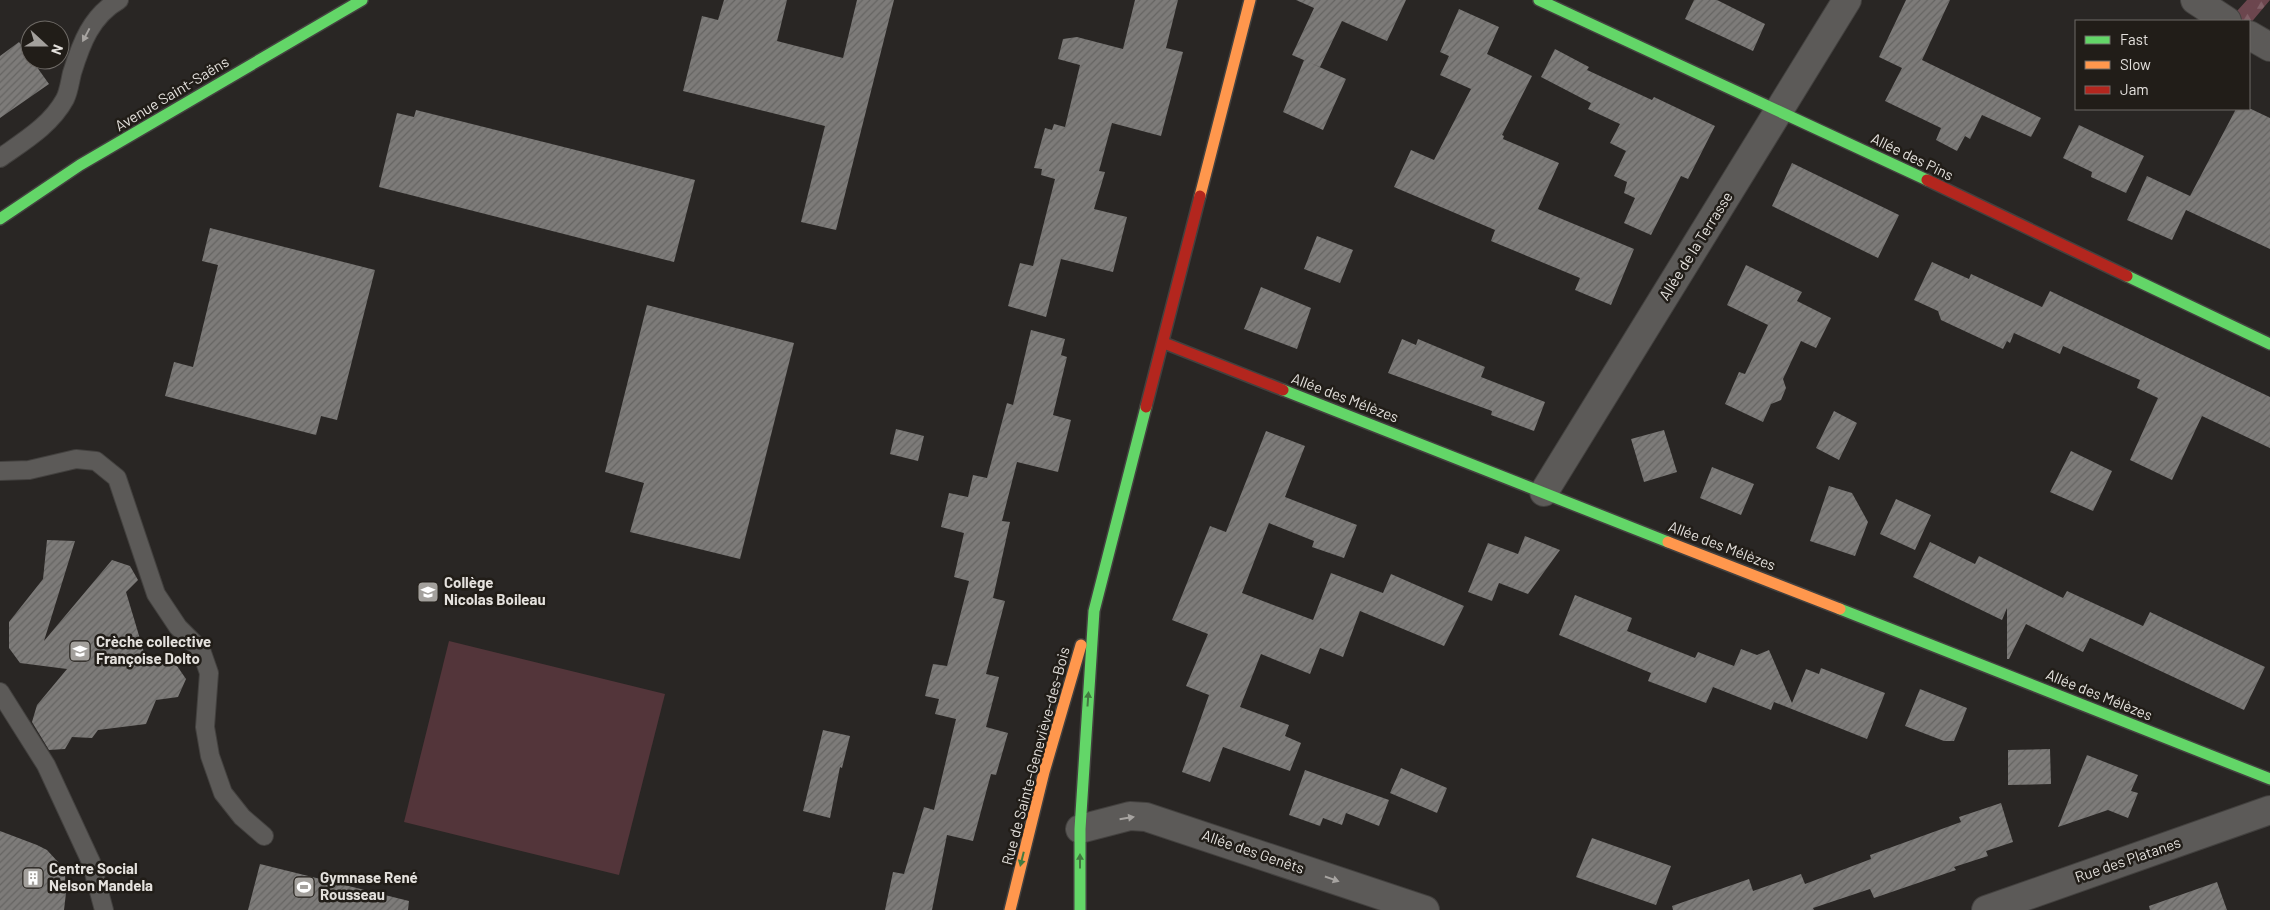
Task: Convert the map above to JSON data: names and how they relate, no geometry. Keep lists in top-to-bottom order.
{
  "streets": {
    "street": [
      "Avenue Saint-Saëns",
      "Allée des Pins",
      "Allée de la Terrasse",
      "Allée des Mélèzes",
      "Rue de Sainte-Geneviève-des-Bois",
      "Allée des Genêts",
      "Rue des Platanes"
    ]
  },
  "crossings": [
    ["Allée des Pins", "Allée de la Terrasse"],
    ["Allée de la Terrasse", "Allée des Mélèzes"]
  ],
  "one_way": ["Allée des Genêts"],
  "places": {
    "school or university": ["Collège Nicolas Boileau", "Crèche collective Françoise Dolto"],
    "building": ["Centre Social Nelson Mandela"],
    "sports": ["Gymnase René Rousseau"]
  },
  "legend": ["Fast", "Slow", "Jam"],
  "north": "right"
}
